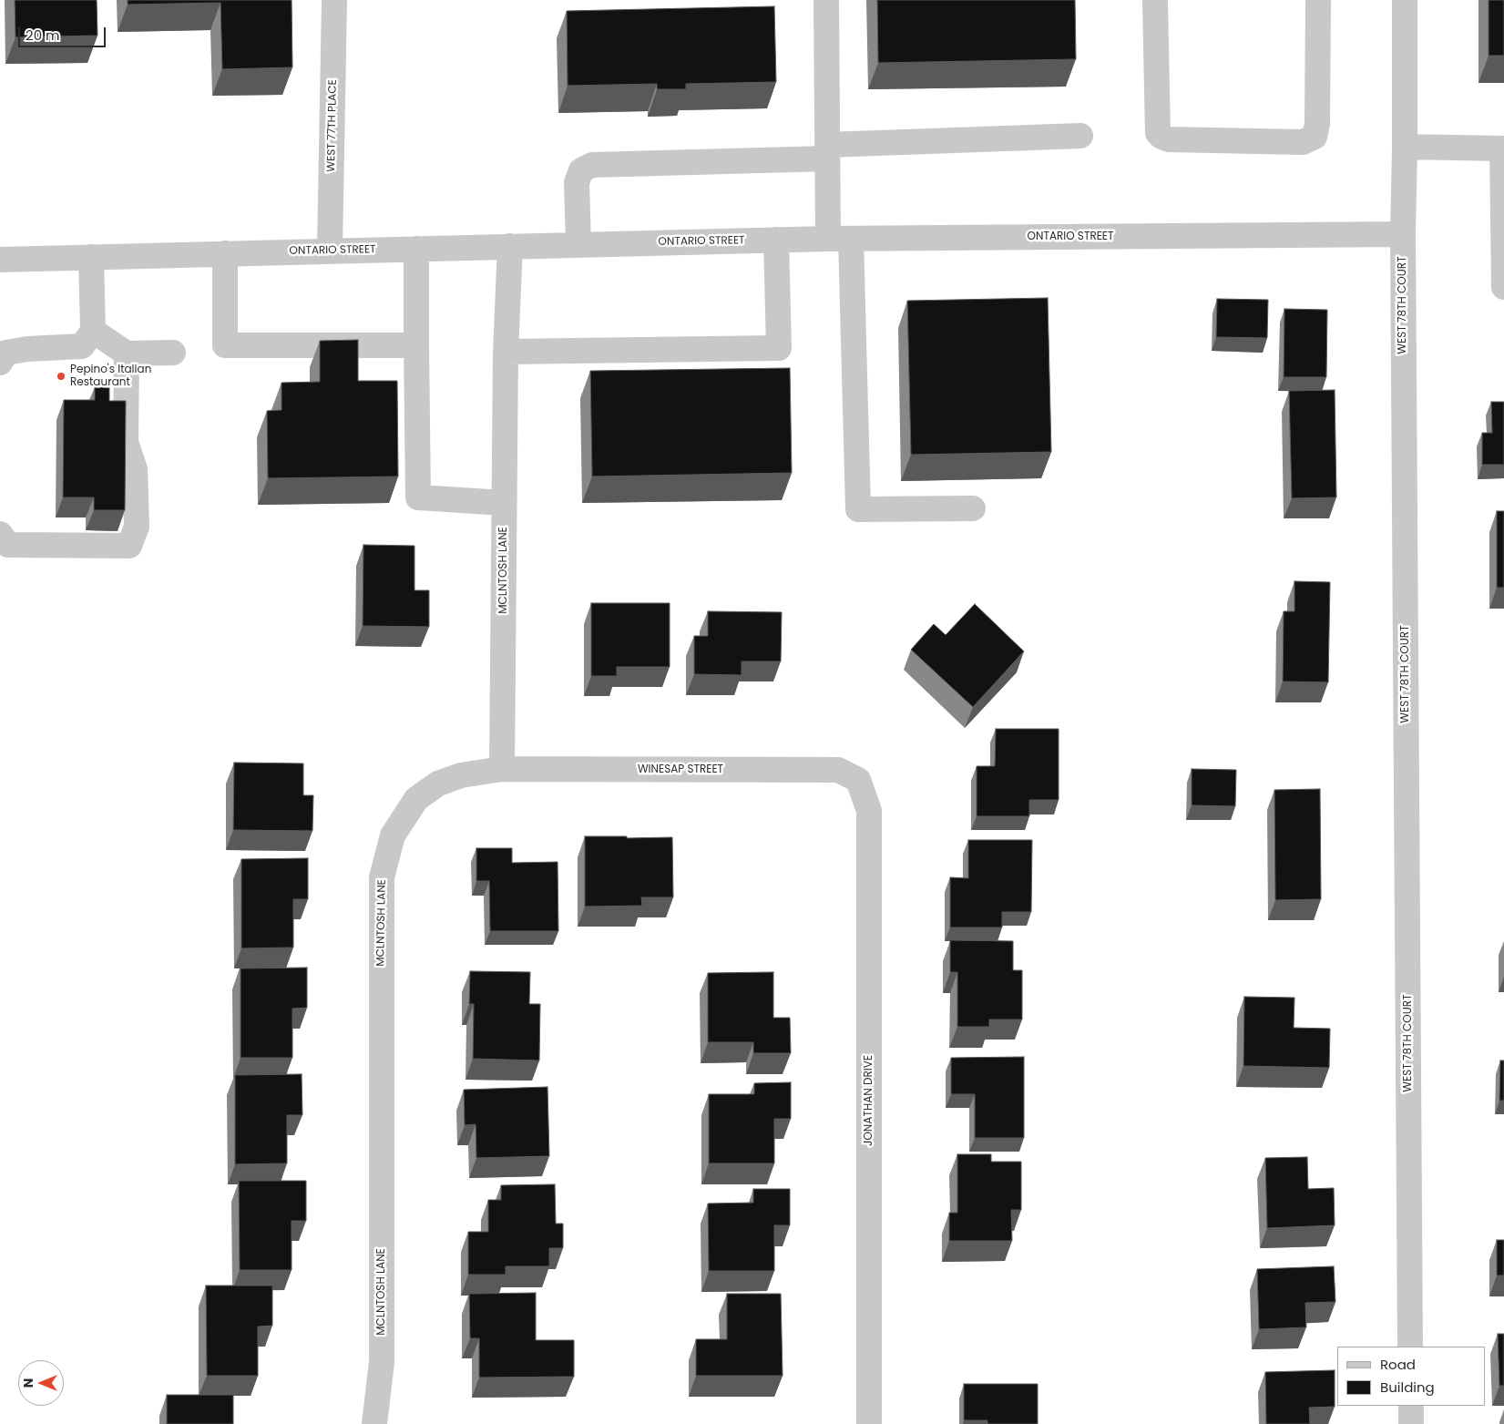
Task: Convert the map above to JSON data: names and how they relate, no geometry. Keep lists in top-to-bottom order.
{
  "streets": {
    "street": [
      "WEST 77TH PLACE",
      "ONTARIO STREET",
      "WEST 78TH COURT",
      "MCLNTOSH LANE",
      "WINESAP STREET",
      "JONATHAN DRIVE"
    ]
  },
  "crossings": [
    ["WEST 77TH PLACE", "ONTARIO STREET"],
    ["ONTARIO STREET", "WEST 78TH COURT"],
    ["ONTARIO STREET", "MCLNTOSH LANE"],
    ["MCLNTOSH LANE", "WINESAP STREET"],
    ["WINESAP STREET", "JONATHAN DRIVE"]
  ],
  "places": ["Pepino's Italian Restaurant"],
  "legend": ["Road", "Building"],
  "scale_bar": "20 m",
  "north": "left"
}
